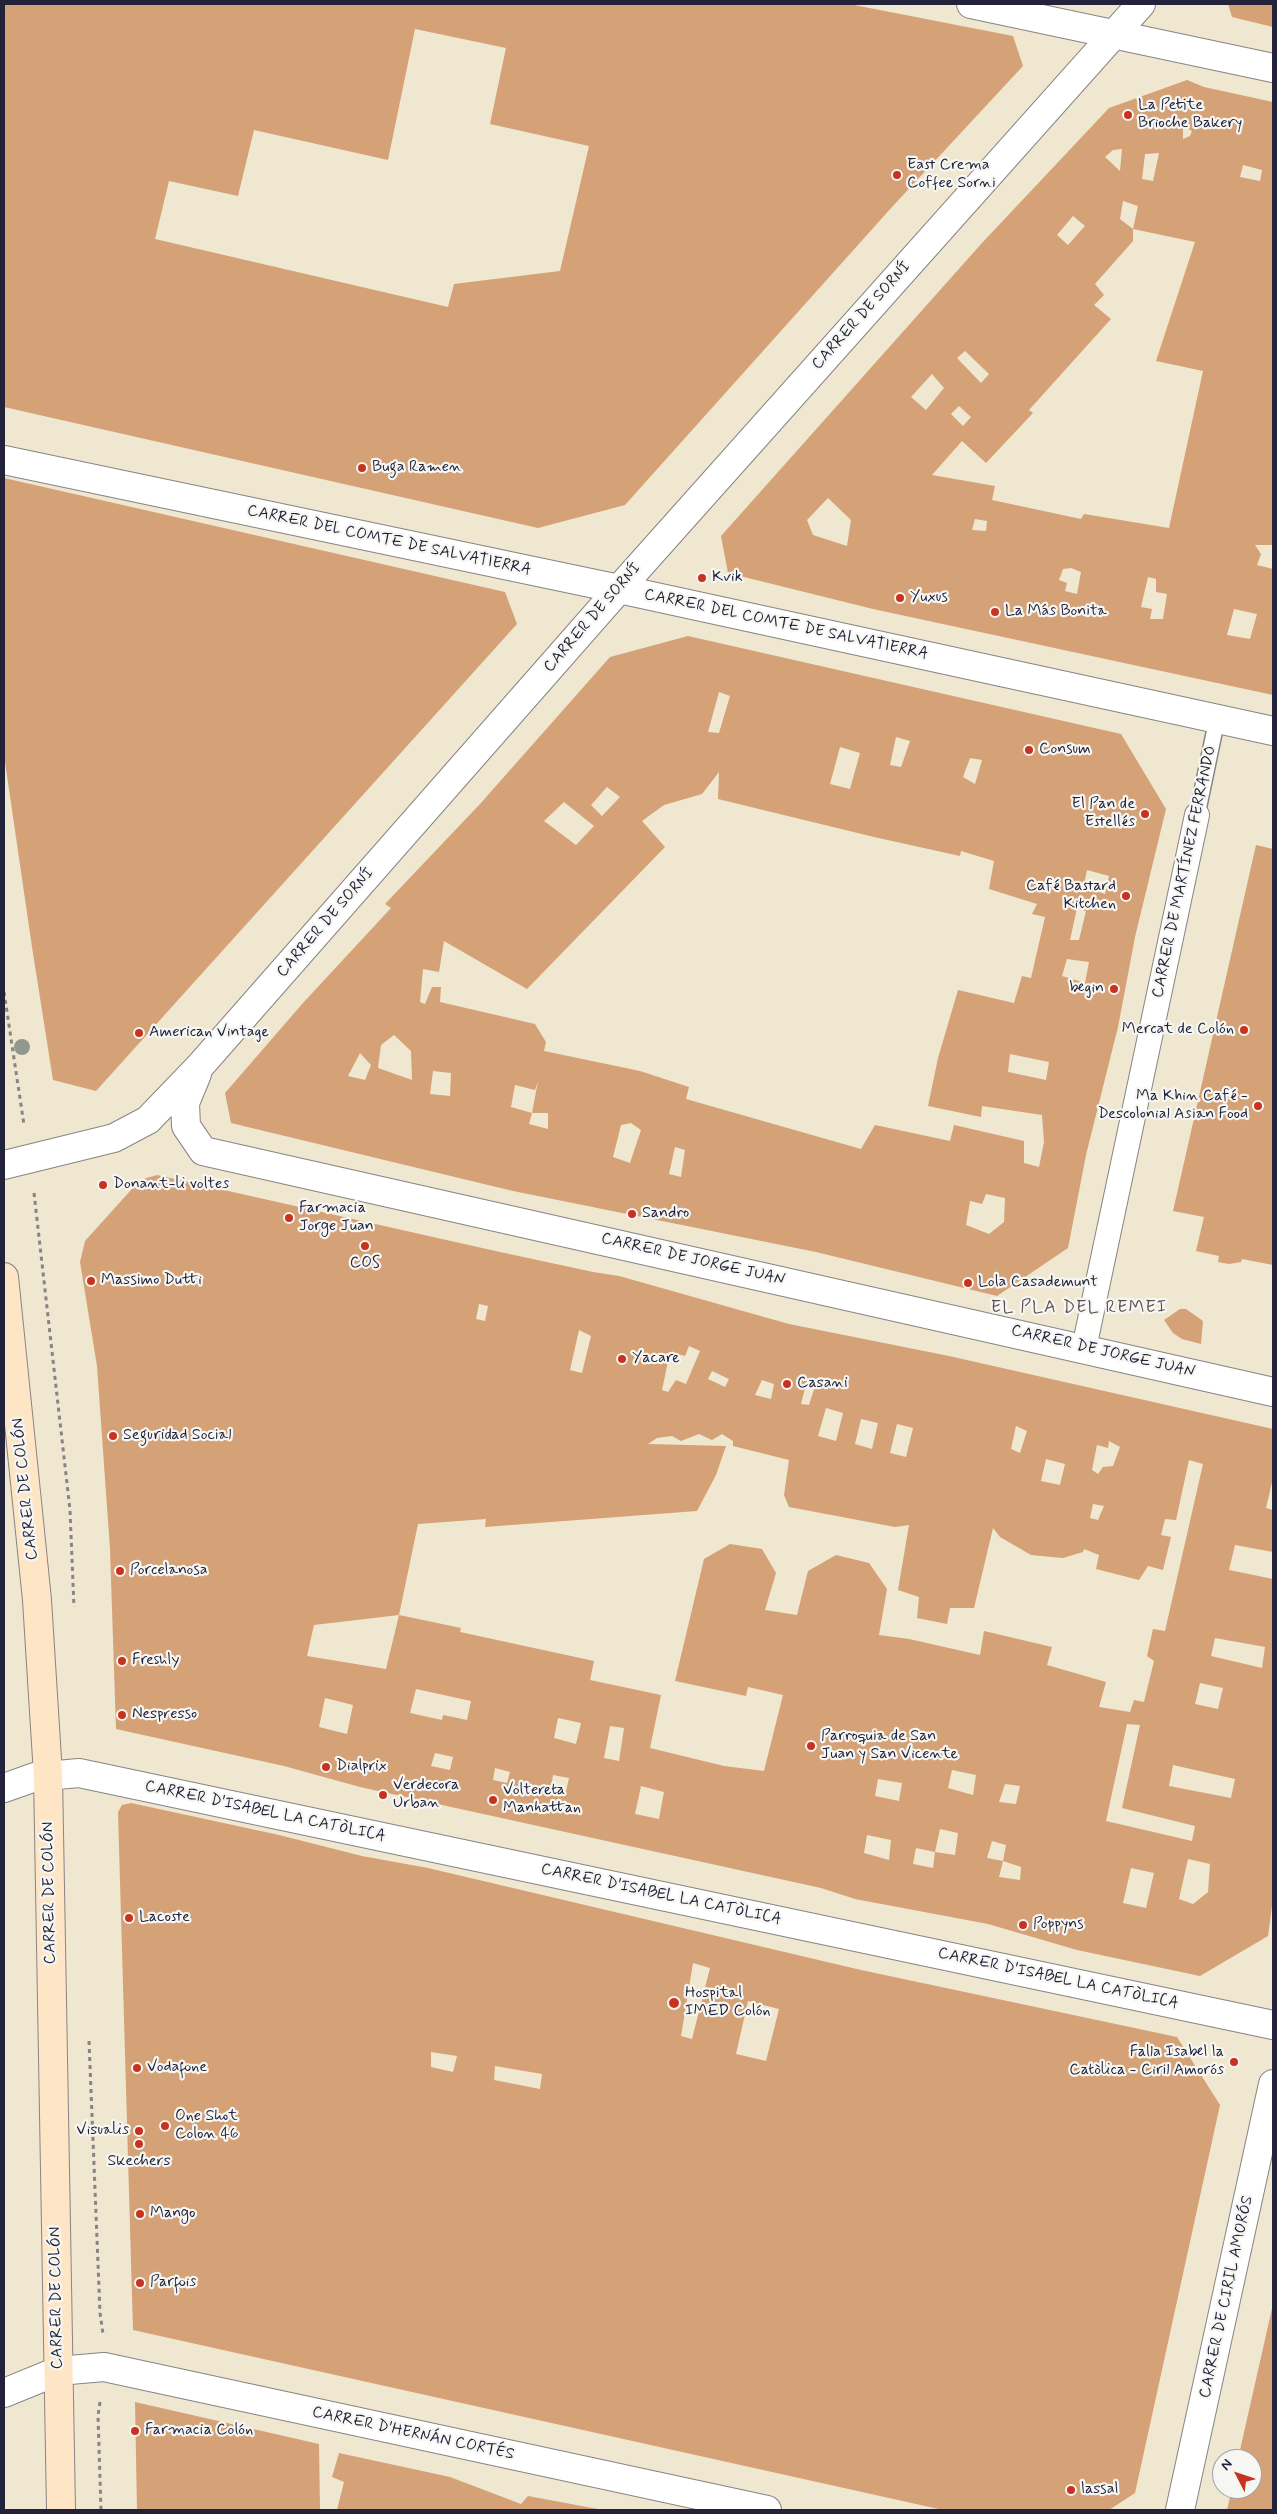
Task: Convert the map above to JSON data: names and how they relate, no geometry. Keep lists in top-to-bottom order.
{
  "streets": {
    "main road": ["CARRER DE COLÓN"],
    "street": [
      "CARRER DE SORNÍ",
      "CARRER DEL COMTE DE SALVATIERRA",
      "CARRER DE MARTÍNEZ FERRANDO",
      "CARRER DE JORGE JUAN",
      "CARRER D'ISABEL LA CATÒLICA",
      "CARRER DE CIRIL AMORÓS",
      "CARRER D'HERNÁN CORTÉS"
    ]
  },
  "crossings": [
    ["CARRER DE SORNÍ", "CARRER DEL COMTE DE SALVATIERRA"],
    ["CARRER DE SORNÍ", "CARRER DE JORGE JUAN"],
    ["CARRER DEL COMTE DE SALVATIERRA", "CARRER DE MARTÍNEZ FERRANDO"],
    ["CARRER DE MARTÍNEZ FERRANDO", "CARRER DE JORGE JUAN"],
    ["CARRER DE COLÓN", "CARRER D'ISABEL LA CATÒLICA"],
    ["CARRER DE COLÓN", "CARRER D'HERNÁN CORTÉS"]
  ],
  "districts": ["EL PLA DEL REMEI"],
  "places": [
    "La Petite Brioche Bakery",
    "East Crema Coffee Sorni",
    "Buga Ramen",
    "Kvik",
    "Yuxus",
    "La Más Bonita",
    "Consum",
    "El Pan de Estellés",
    "Café Bastard Kitchen",
    "begin",
    "Mercat de Colón",
    "American Vintage",
    "Ma Khin Café - Descolonial Asian Food",
    "Donant-li voltes",
    "Sandro",
    "Farmacia Jorge Juan",
    "COS",
    "Massimo Dutti",
    "Lola Casademunt",
    "Yacare",
    "Casani",
    "Seguridad Social",
    "Porcelanosa",
    "Freshly",
    "Nespresso",
    "Parroquia de San Juan y San Vicente",
    "Dialprix",
    "Verdecora Urban",
    "Voltereta Manhattan",
    "Lacoste",
    "Poppyns",
    "Hospital IMED Colón",
    "Falla Isabel la Catòlica - Ciril Amorós",
    "Vodafone",
    "One Shot Colon 46",
    "Visualis",
    "Skechers",
    "Mango",
    "Parfois",
    "Farmacia Colón",
    "lassal"
  ],
  "north": "top left"
}
